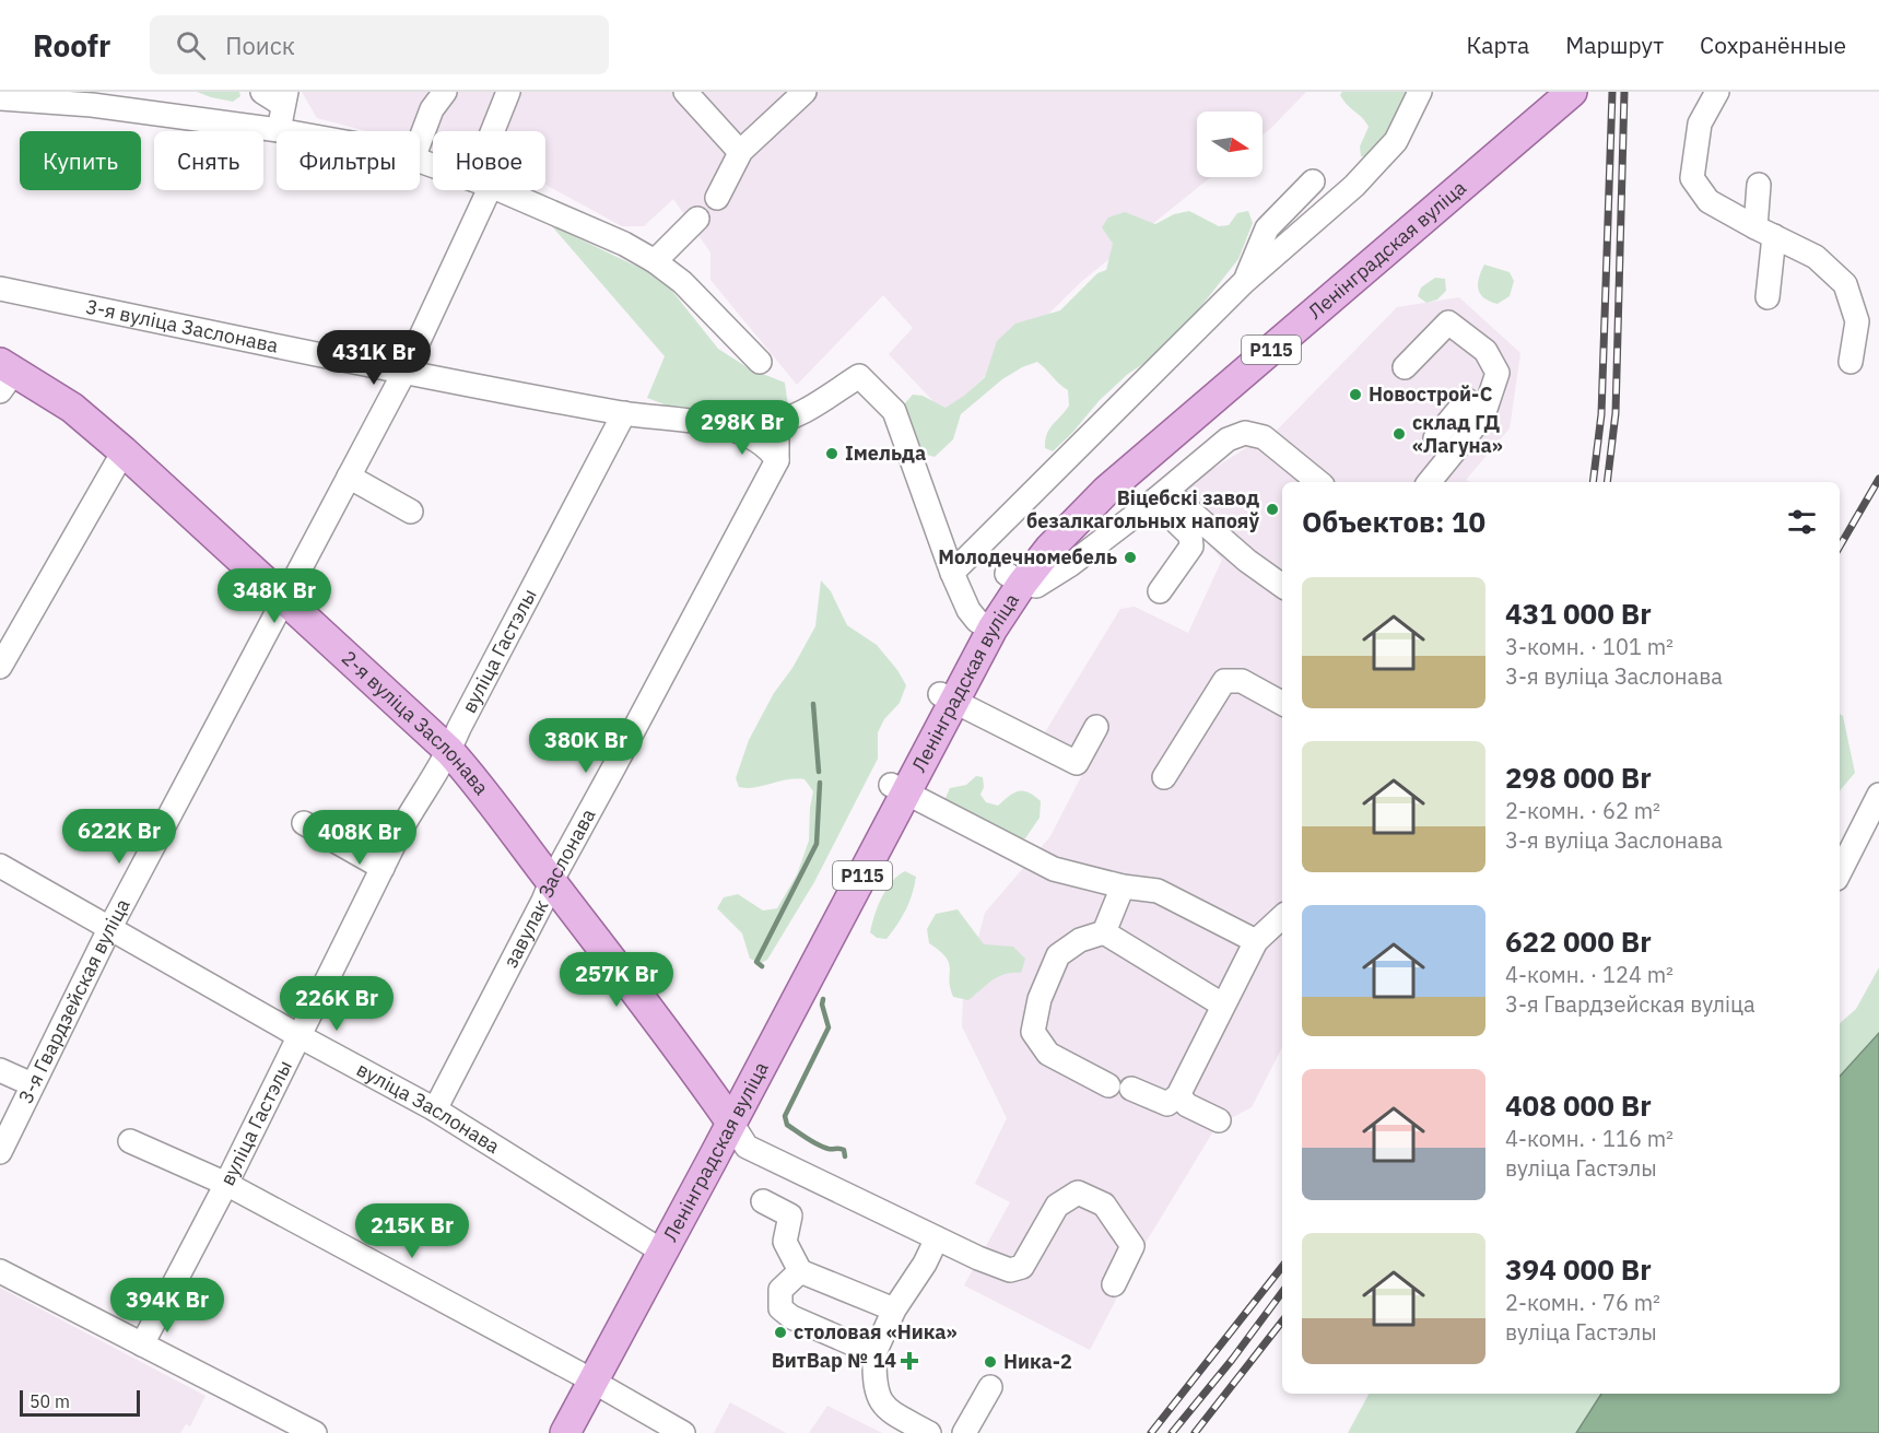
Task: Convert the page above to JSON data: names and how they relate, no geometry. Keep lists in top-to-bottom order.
{
  "streets": {
    "main road": ["Ленінградская вуліца", "Р115", "2-я вуліца Заслонава"],
    "street": [
      "3-я вуліца Заслонава",
      "вуліца Гастэлы",
      "завулак Заслонава",
      "3-я Гвардзейская вуліца",
      "вуліца Заслонава"
    ]
  },
  "crossings": [
    ["Ленінградская вуліца", "2-я вуліца Заслонава"],
    ["Ленінградская вуліца", "вуліца Заслонава"],
    ["3-я вуліца Заслонава", "вуліца Гастэлы"],
    ["3-я вуліца Заслонава", "завулак Заслонава"],
    ["3-я вуліца Заслонава", "3-я Гвардзейская вуліца"],
    ["вуліца Гастэлы", "2-я вуліца Заслонава"],
    ["вуліца Гастэлы", "вуліца Заслонава"],
    ["2-я вуліца Заслонава", "завулак Заслонава"],
    ["2-я вуліца Заслонава", "3-я Гвардзейская вуліца"],
    ["завулак Заслонава", "вуліца Заслонава"],
    ["3-я Гвардзейская вуліца", "вуліца Заслонава"]
  ],
  "places": {
    "other": [
      "Новострой-С",
      "склад ГД «Лагуна»",
      "Імельда",
      "Віцебскі завод безалкагольных напояў",
      "Молодечномебель",
      "столовая «Ника»",
      "Ника-2"
    ],
    "health": ["ВитВар № 14"]
  },
  "scale_bar": "50 m",
  "north": "right",
  "page": {
    "header": "Roofr",
    "search": "Поиск",
    "nav": ["Карта", "Маршрут", "Сохранённые"],
    "chip": [
      "Купить",
      "Снять",
      "Фильтры",
      "Новое"
    ],
    "price": [
      "431K Br",
      "298K Br",
      "348K Br",
      "380K Br",
      "622K Br",
      "408K Br",
      "257K Br",
      "226K Br",
      "215K Br",
      "394K Br"
    ],
    "heading": "Объектов: 10",
    "list": [
      {
        "name": "431 000 Br",
        "note": "3-комн. · 101 m² · 3-я вуліца Заслонава"
      },
      {
        "name": "298 000 Br",
        "note": "2-комн. · 62 m² · 3-я вуліца Заслонава"
      },
      {
        "name": "622 000 Br",
        "note": "4-комн. · 124 m² · 3-я Гвардзейская вуліца"
      },
      {
        "name": "408 000 Br",
        "note": "4-комн. · 116 m² · вуліца Гастэлы"
      },
      {
        "name": "394 000 Br",
        "note": "2-комн. · 76 m² · вуліца Гастэлы"
      }
    ],
    "scale": "50 m"
  }
}
